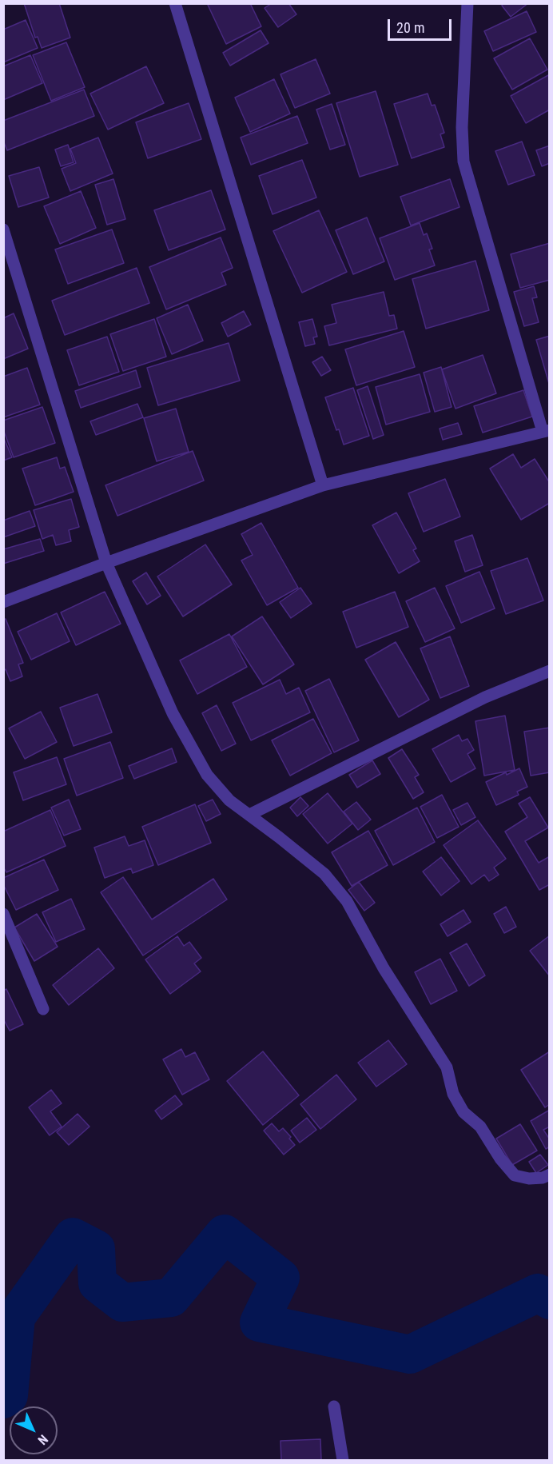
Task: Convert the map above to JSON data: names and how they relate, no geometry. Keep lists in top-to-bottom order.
{
  "scale_bar": "20 m",
  "north": "bottom right"
}
